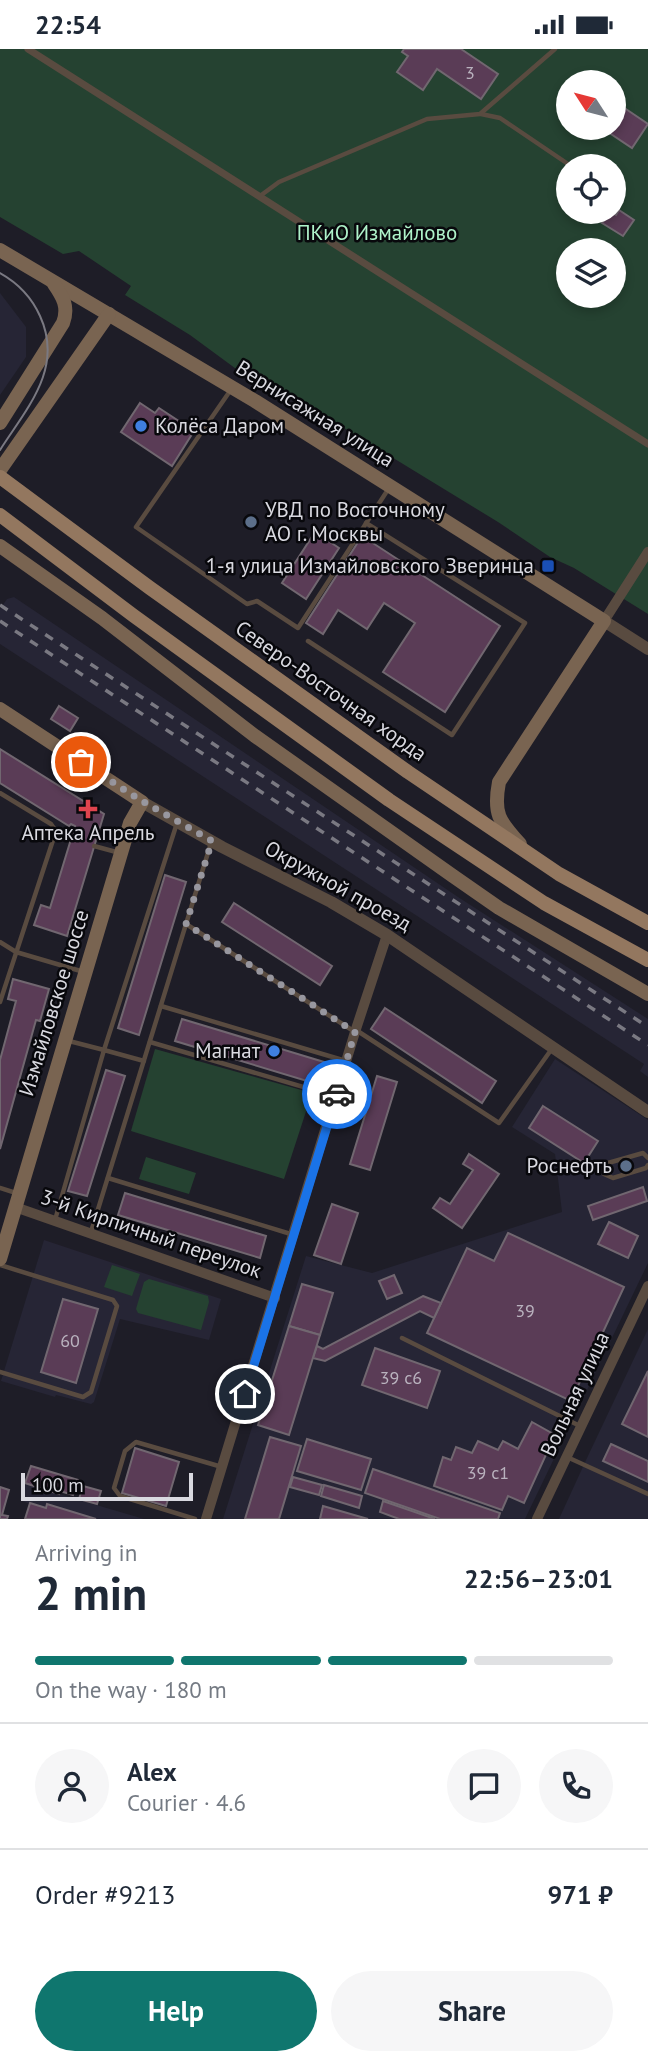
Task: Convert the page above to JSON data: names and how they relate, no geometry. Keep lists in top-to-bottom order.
{
  "streets": {
    "main road": [
      "Вернисажная улица",
      "Северо-Восточная хорда",
      "Окружной проезд",
      "Измайловское шоссе"
    ],
    "street": ["3-й Кирпичный переулок", "Вольная улица"]
  },
  "crossings": [
    ["Окружной проезд", "Измайловское шоссе"],
    ["Измайловское шоссе", "3-й Кирпичный переулок"]
  ],
  "parks": ["ПКиО Измайлово"],
  "places": {
    "other": [
      "Колёса Даром",
      "УВД по Восточному АО г. Москвы",
      "Магнат",
      "Роснефть"
    ],
    "transit": ["1-я улица Измайловского Зверинца"],
    "health": ["Аптека Апрель"]
  },
  "house_numbers": [
    "3",
    "39",
    "60",
    "39 с6",
    "39 с1"
  ],
  "scale_bar": "100 m",
  "north": "top left",
  "page": {
    "status": "22:54",
    "scale": "100 m",
    "heading": ["2 min", "Arriving in", "22:56–23:01"],
    "panel": [
      "Alex",
      "Courier · 4.6",
      "Order #9213",
      "971 ₽"
    ],
    "bar": "On the way · 180 m",
    "buttons": ["Help", "Share"]
  }
}
